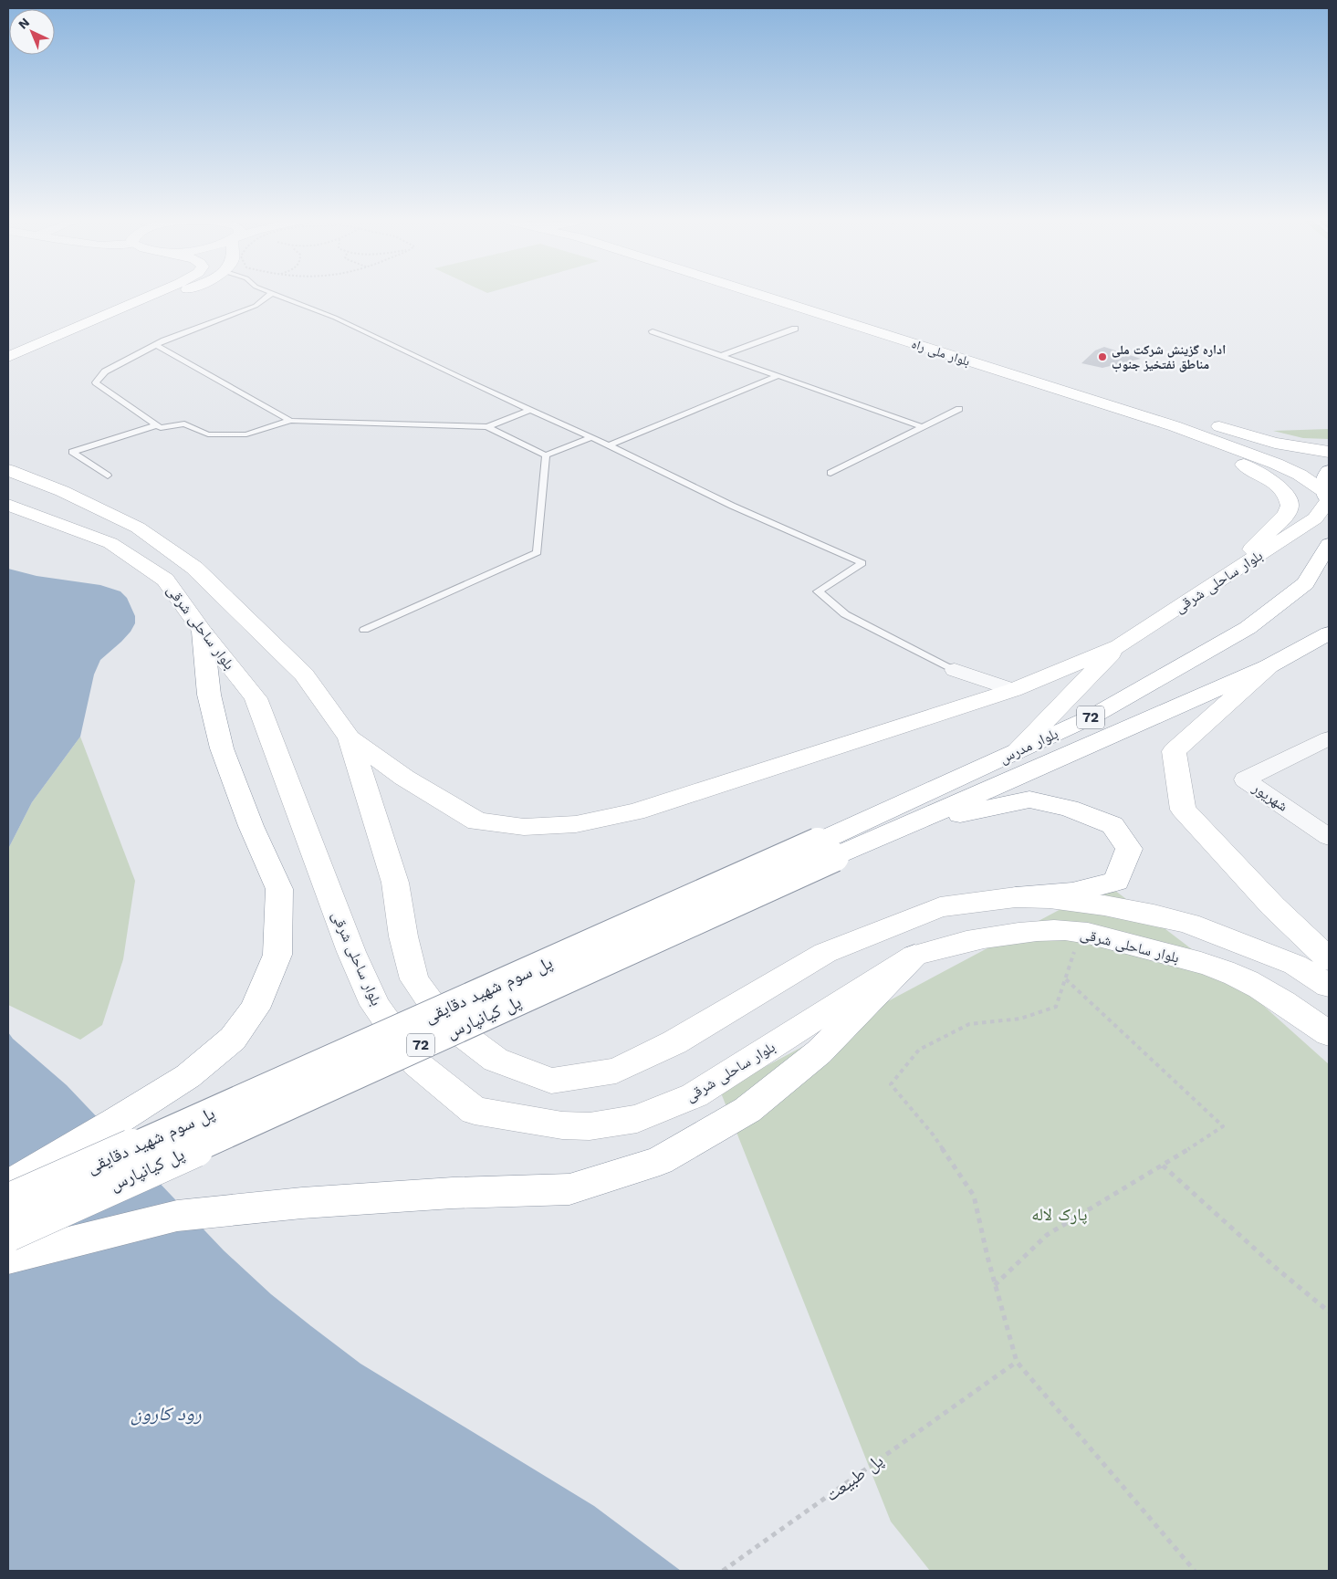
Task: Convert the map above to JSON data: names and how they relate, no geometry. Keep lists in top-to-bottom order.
{
  "streets": {
    "main road": [
      "بلوار ملی راه",
      "بلوار ساحلی شرقی",
      "72",
      "بلوار مدرس",
      "پل سوم شهید دقایقی",
      "پل کیانپارس"
    ],
    "street": ["شهریور"],
    "path": ["پل طبیعت"]
  },
  "crossings": [
    ["بلوار ملی راه", "بلوار ساحلی شرقی"],
    ["بلوار مدرس", "پل سوم شهید دقایقی"],
    ["بلوار مدرس", "پل کیانپارس"],
    ["پل سوم شهید دقایقی", "پل کیانپارس"]
  ],
  "water": ["رود کارون"],
  "parks": ["پارک لاله"],
  "places": ["اداره گزینش شرکت ملی مناطق نفتخیز جنوب"],
  "north": "top left"
}
